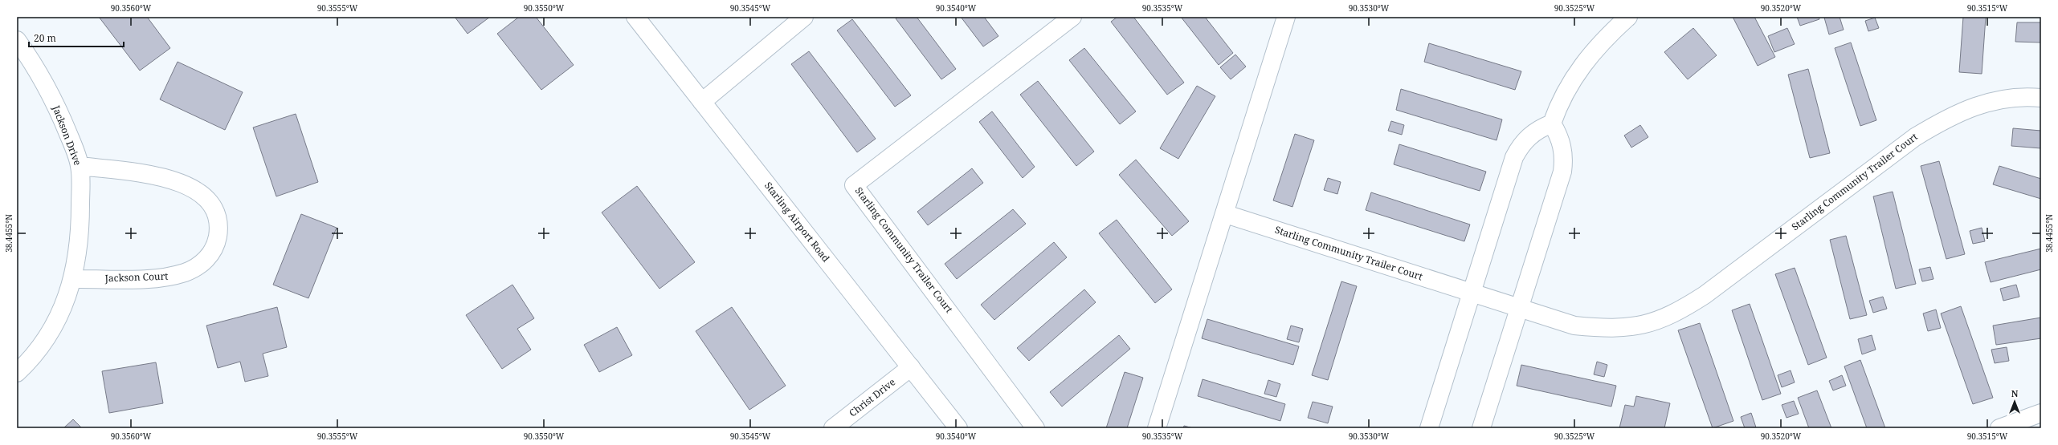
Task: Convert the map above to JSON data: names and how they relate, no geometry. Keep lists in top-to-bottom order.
{
  "streets": {
    "street": [
      "Jackson Drive",
      "Starling Community Trailer Court",
      "Starling Airport Road",
      "Jackson Court",
      "Christ Drive"
    ]
  },
  "crossings": [
    ["Jackson Drive", "Jackson Court"],
    ["Starling Airport Road", "Christ Drive"]
  ],
  "scale_bar": "20 m",
  "north": "top",
  "coordinates": [
    "90.3560°W",
    "90.3555°W",
    "90.3550°W",
    "90.3545°W",
    "90.3540°W",
    "90.3535°W",
    "90.3530°W",
    "90.3525°W",
    "90.3520°W",
    "90.3515°W",
    "38.4455°N"
  ]
}
